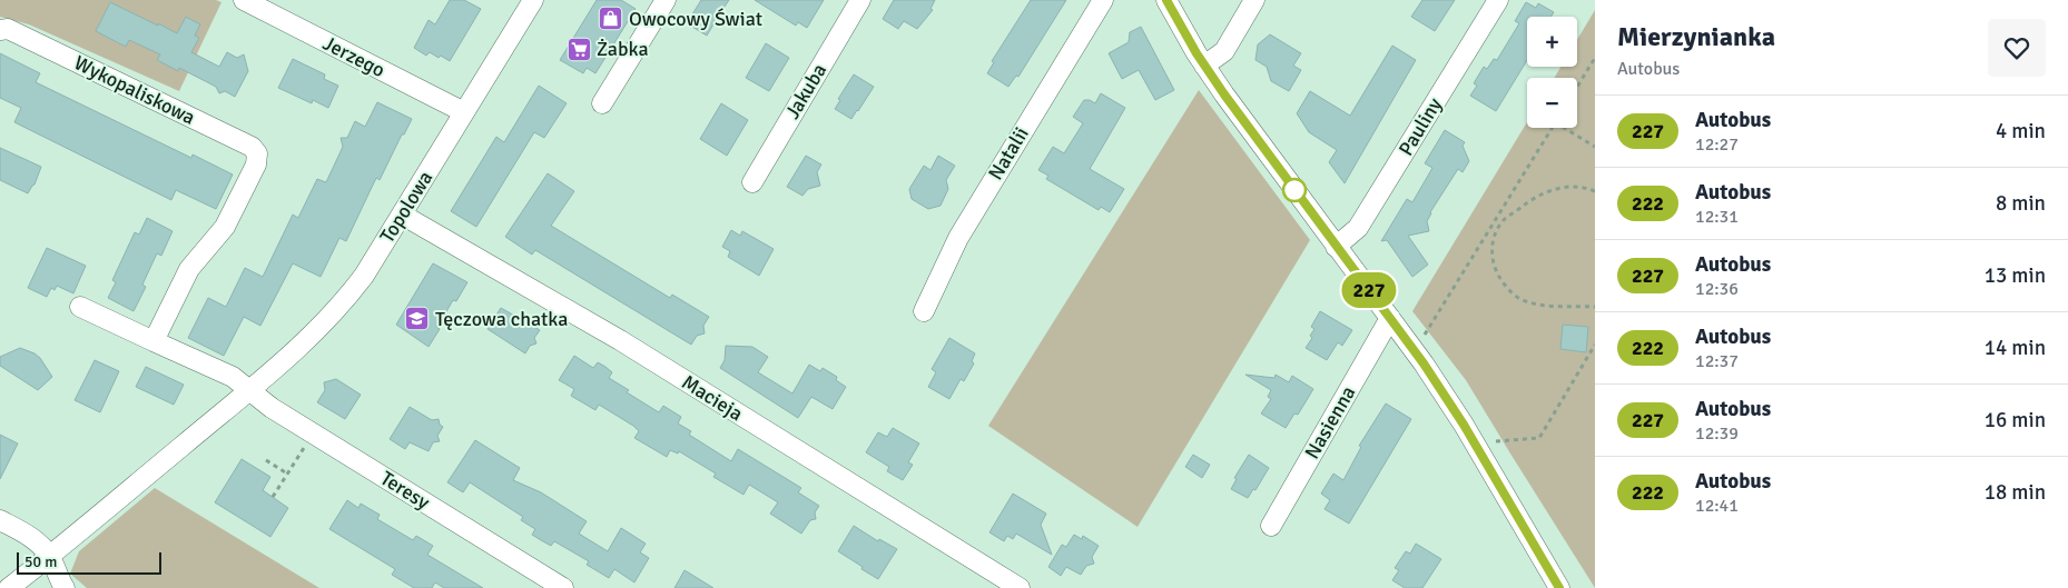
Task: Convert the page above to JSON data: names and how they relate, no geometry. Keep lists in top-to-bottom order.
{
  "streets": {
    "street": [
      "Jerzego",
      "Wykopaliskowa",
      "Jakuba",
      "Pauliny",
      "Natalii",
      "Topolowa",
      "Macieja",
      "Nasienna",
      "Teresy"
    ]
  },
  "crossings": [
    ["Jerzego", "Topolowa"],
    ["Topolowa", "Macieja"],
    ["Topolowa", "Teresy"]
  ],
  "places": {
    "shop": ["Owocowy Świat"],
    "supermarket": ["Żabka"],
    "school or university": ["Tęczowa chatka"]
  },
  "lines": ["bus line 227"],
  "scale_bar": "50 m",
  "page": {
    "on_map": "227",
    "heading": ["Mierzynianka", "Autobus"],
    "map_buttons": ["+", "−"],
    "list": [
      {
        "mark": "227",
        "name": "Autobus",
        "note": "12:27",
        "value": "4 min"
      },
      {
        "mark": "222",
        "name": "Autobus",
        "note": "12:31",
        "value": "8 min"
      },
      {
        "mark": "227",
        "name": "Autobus",
        "note": "12:36",
        "value": "13 min"
      },
      {
        "mark": "222",
        "name": "Autobus",
        "note": "12:37",
        "value": "14 min"
      },
      {
        "mark": "227",
        "name": "Autobus",
        "note": "12:39",
        "value": "16 min"
      },
      {
        "mark": "222",
        "name": "Autobus",
        "note": "12:41",
        "value": "18 min"
      }
    ],
    "scale": "50 m"
  }
}
